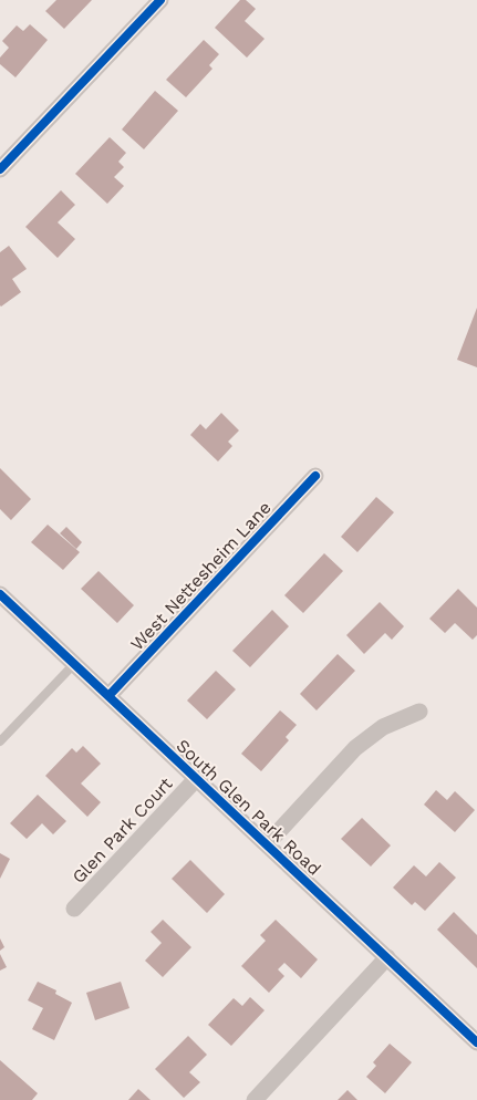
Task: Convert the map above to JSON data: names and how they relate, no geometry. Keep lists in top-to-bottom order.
{
  "streets": {
    "street": ["West Nettesheim Lane", "South Glen Park Road", "Glen Park Court"]
  },
  "crossings": [
    ["West Nettesheim Lane", "South Glen Park Road"],
    ["South Glen Park Road", "Glen Park Court"]
  ]
}
